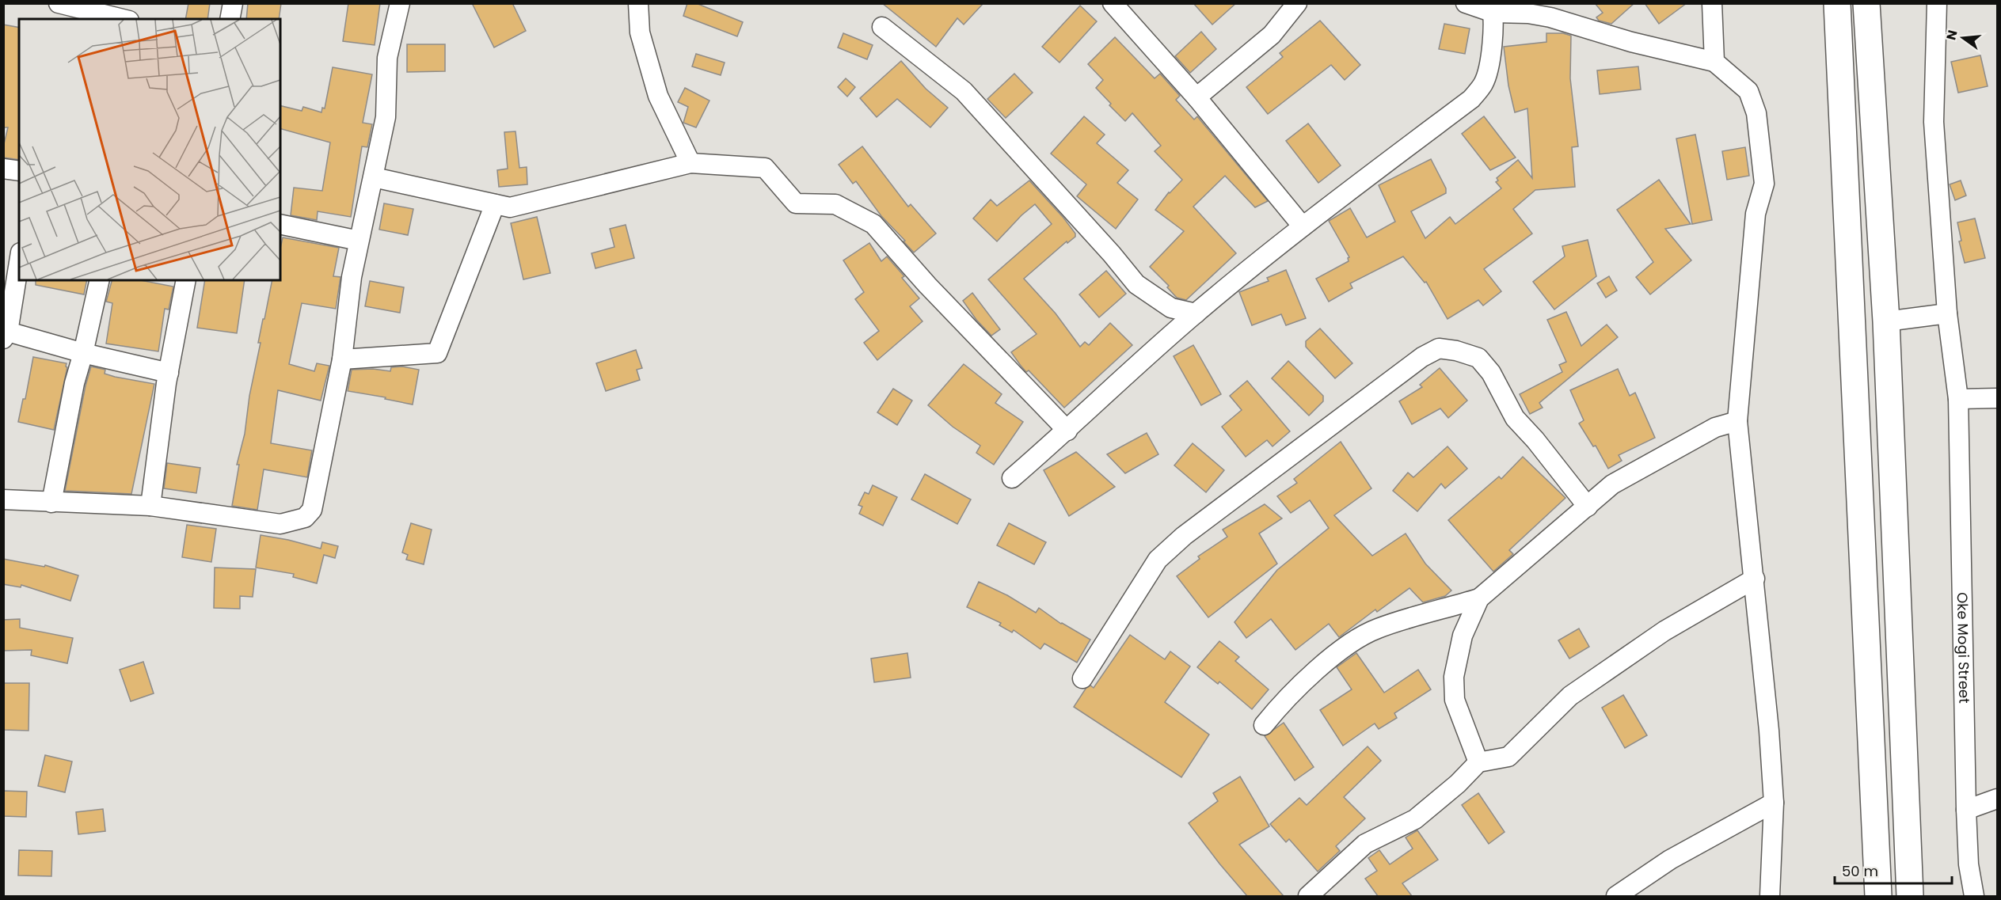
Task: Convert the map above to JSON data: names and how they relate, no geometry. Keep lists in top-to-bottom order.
{
  "streets": {
    "street": ["Oke Mogi Street"]
  },
  "scale_bar": "50 m",
  "north": "left"
}
